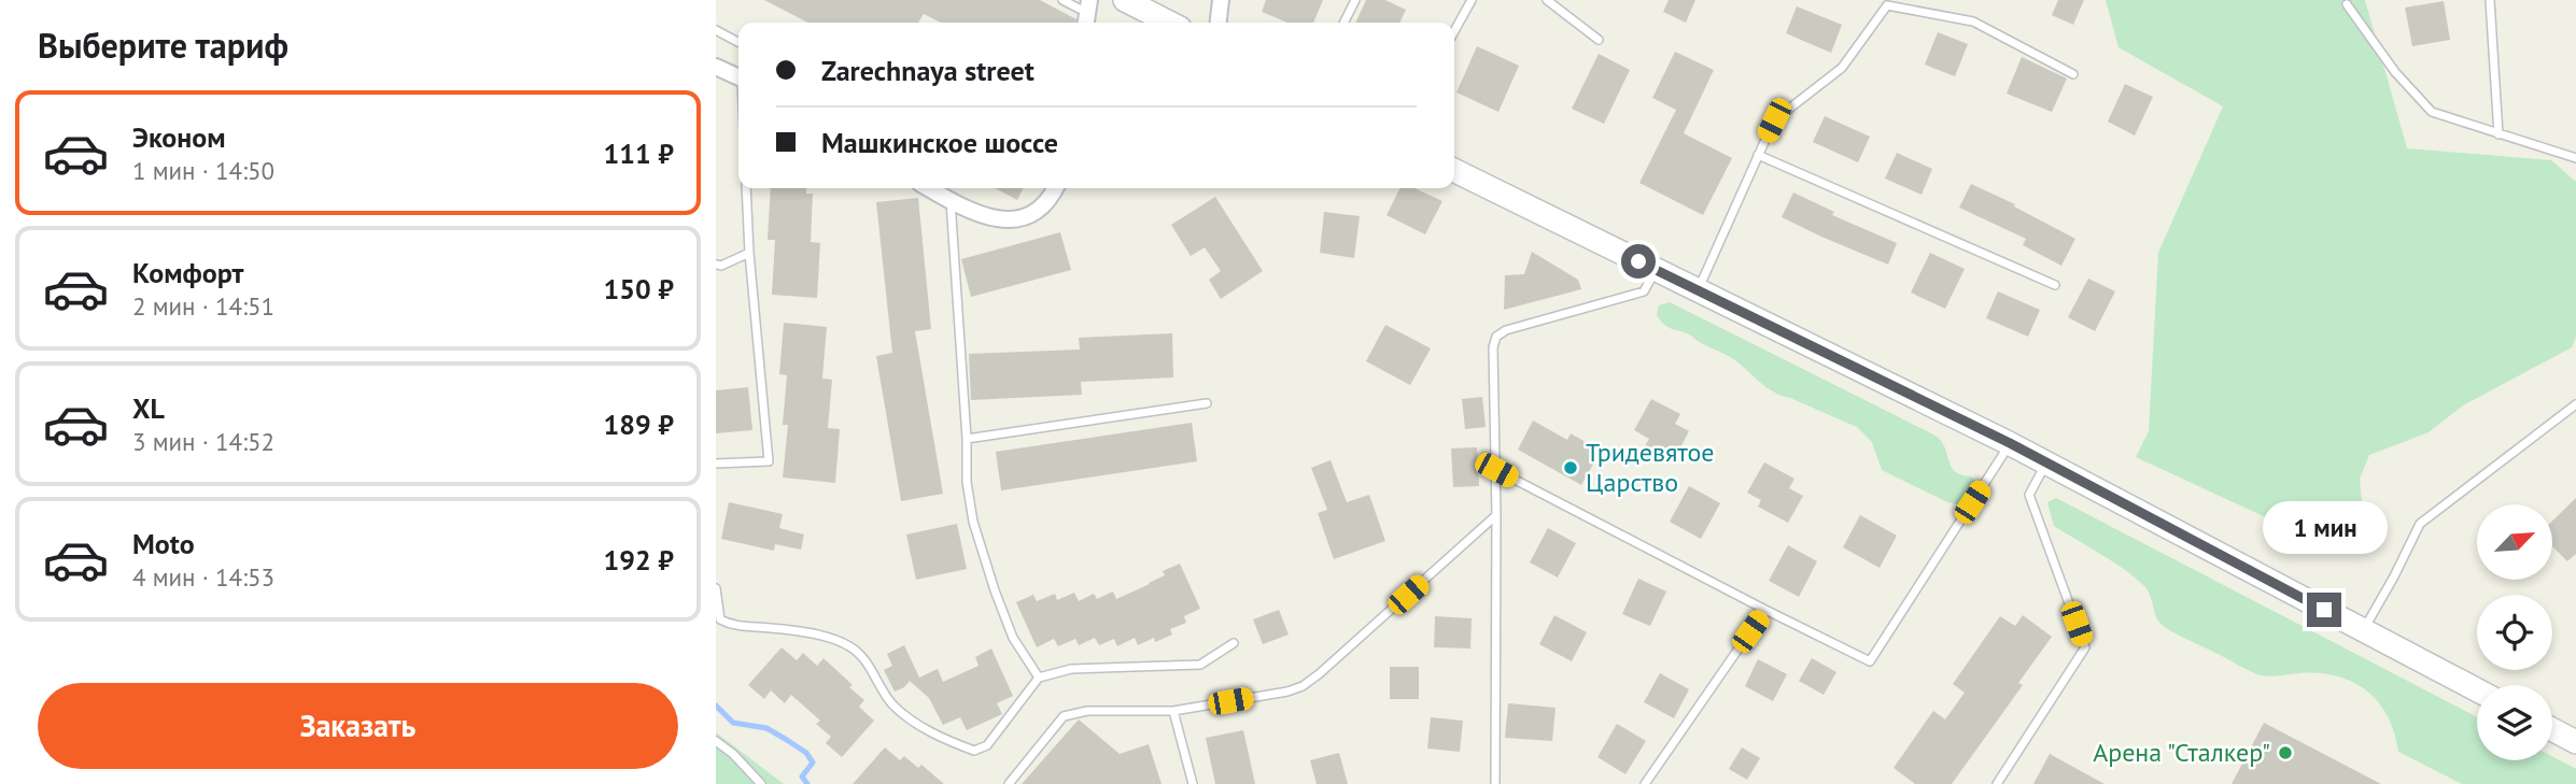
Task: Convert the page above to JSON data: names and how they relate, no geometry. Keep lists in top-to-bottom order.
{
  "places": ["Тридевятое Царство", "Арена \"Сталкер\""],
  "north": "top right",
  "page": {
    "heading": "Выберите тариф",
    "banner": ["Zarechnaya street", "Машкинское шоссе"],
    "list": [
      {
        "name": "Эконом",
        "note": "1 мин · 14:50",
        "value": "111 ₽"
      },
      {
        "name": "Комфорт",
        "note": "2 мин · 14:51",
        "value": "150 ₽"
      },
      {
        "name": "XL",
        "note": "3 мин · 14:52",
        "value": "189 ₽"
      },
      {
        "name": "Moto",
        "note": "4 мин · 14:53",
        "value": "192 ₽"
      }
    ],
    "bubble": "1 мин",
    "buttons": "Заказать"
  }
}
